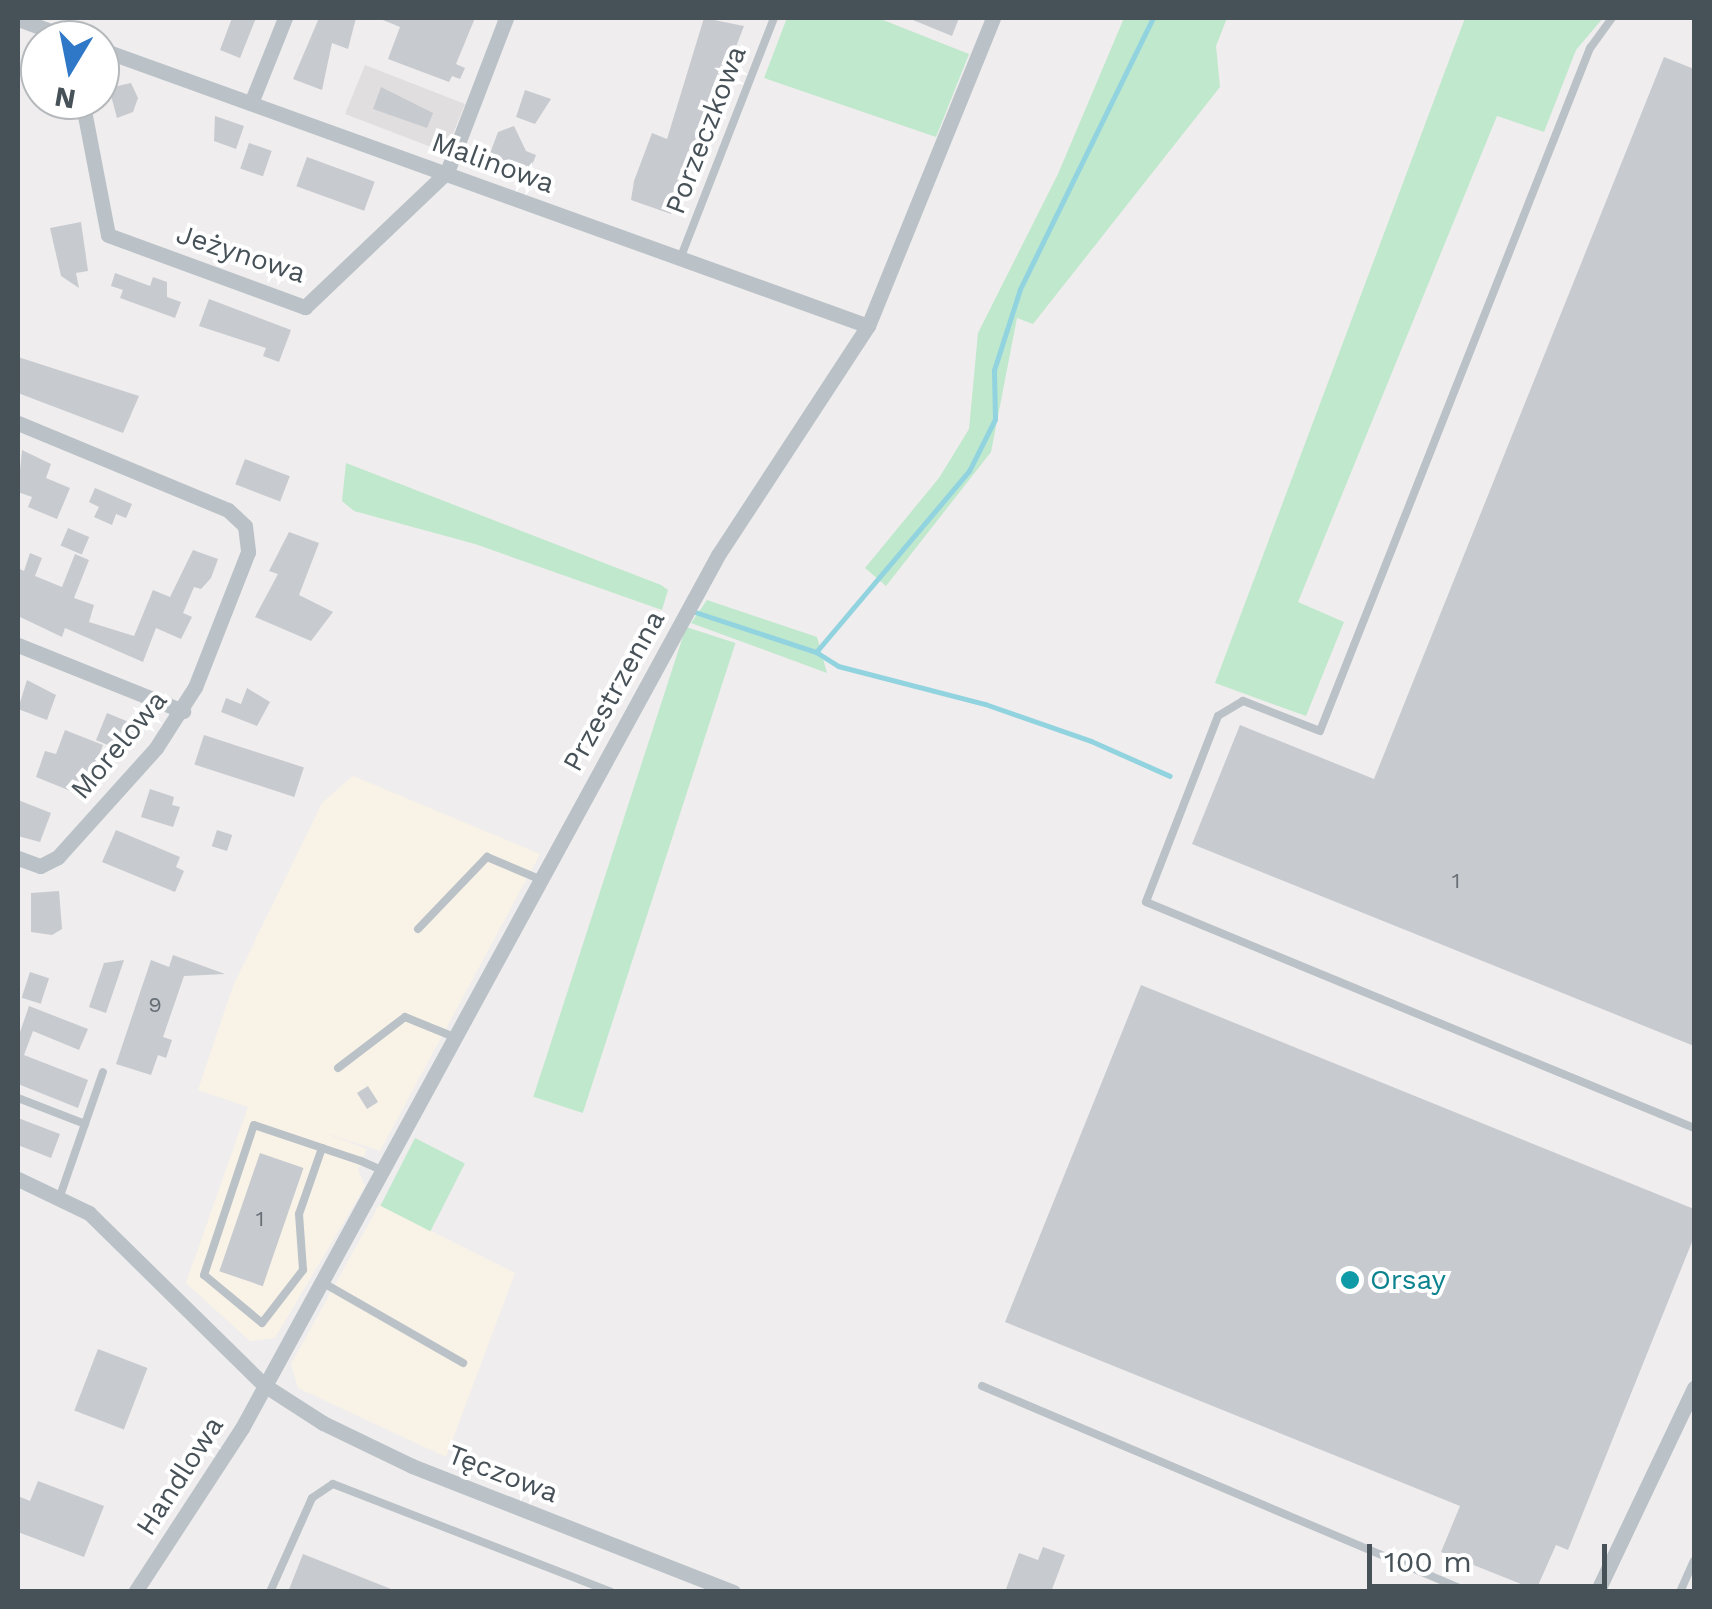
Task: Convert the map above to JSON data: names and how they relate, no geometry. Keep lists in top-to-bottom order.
{
  "streets": {
    "street": [
      "Malinowa",
      "Jeżynowa",
      "Przestrzenna",
      "Morelowa",
      "Tęczowa",
      "Handlowa"
    ],
    "lane": ["Porzeczkowa"]
  },
  "crossings": [
    ["Porzeczkowa", "Malinowa"],
    ["Malinowa", "Jeżynowa"],
    ["Malinowa", "Przestrzenna"],
    ["Przestrzenna", "Tęczowa"],
    ["Przestrzenna", "Handlowa"],
    ["Tęczowa", "Handlowa"]
  ],
  "places": ["Orsay"],
  "house_numbers": ["1", "9", "1"],
  "scale_bar": "100 m",
  "north": "bottom"
}
